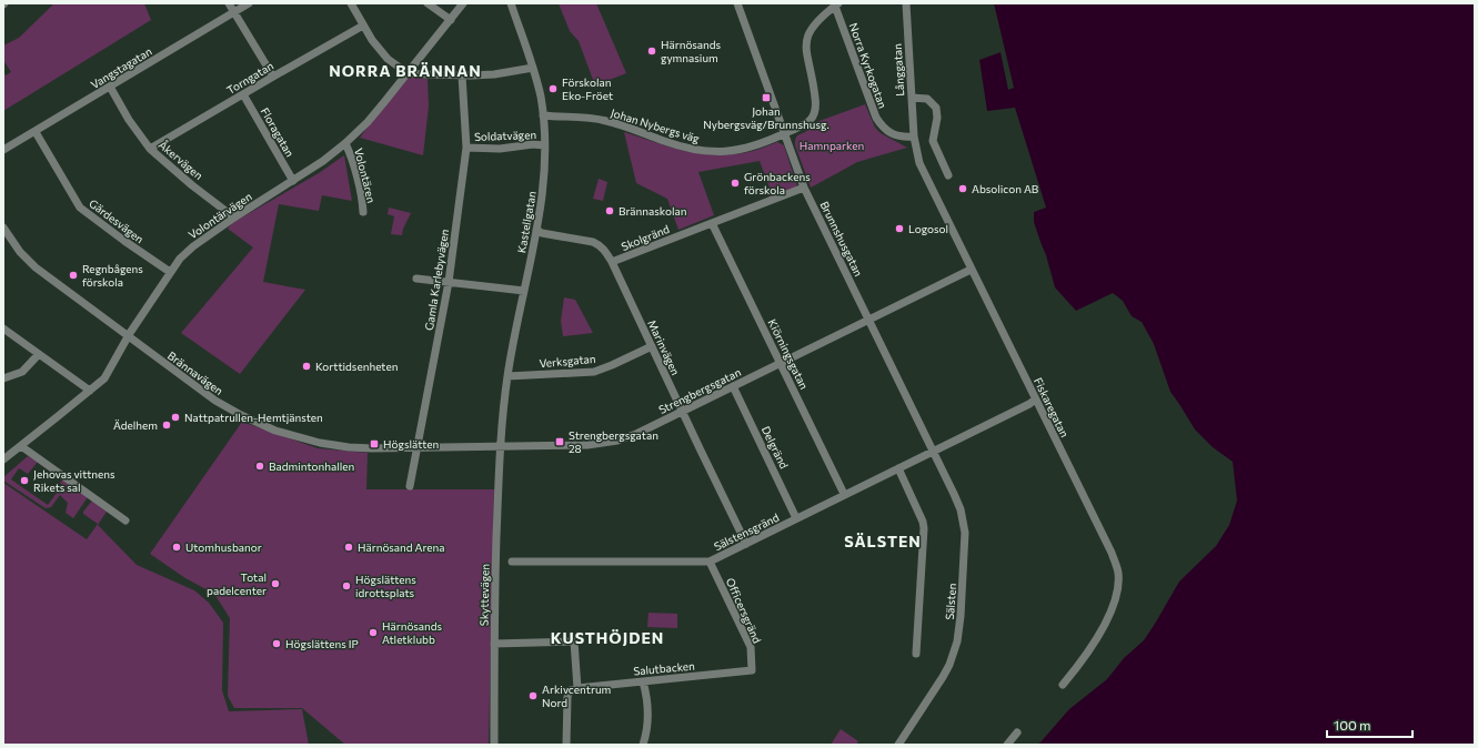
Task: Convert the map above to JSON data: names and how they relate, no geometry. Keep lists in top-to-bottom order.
{
  "streets": {
    "street": [
      "Norra Kyrkogatan",
      "Vangstagatan",
      "Långgatan",
      "Torngatan",
      "Johan Nybergs väg",
      "Floragatan",
      "Soldatvägen",
      "Åkervägen",
      "Volontären",
      "Volontärvägen",
      "Gärdesvägen",
      "Kastellgatan",
      "Skolgränd",
      "Brunnshusgatan",
      "Gamla Karlebyvägen",
      "Marinvägen",
      "Kiörningsgatan",
      "Verksgatan",
      "Brännavägen",
      "Strengbergsgatan",
      "Fiskaregatan",
      "Delgränd",
      "Sälstensgränd",
      "Skyttevägen",
      "Sälsten",
      "Officersgränd",
      "Salutbacken"
    ]
  },
  "crossings": [
    ["Norra Kyrkogatan", "Långgatan"],
    ["Norra Kyrkogatan", "Johan Nybergs väg"],
    ["Norra Kyrkogatan", "Fiskaregatan"],
    ["Vangstagatan", "Åkervägen"],
    ["Vangstagatan", "Gärdesvägen"],
    ["Långgatan", "Fiskaregatan"],
    ["Torngatan", "Floragatan"],
    ["Torngatan", "Åkervägen"],
    ["Johan Nybergs väg", "Kastellgatan"],
    ["Johan Nybergs väg", "Brunnshusgatan"],
    ["Floragatan", "Volontärvägen"],
    ["Soldatvägen", "Kastellgatan"],
    ["Soldatvägen", "Gamla Karlebyvägen"],
    ["Åkervägen", "Volontärvägen"],
    ["Volontären", "Volontärvägen"],
    ["Volontärvägen", "Gärdesvägen"],
    ["Volontärvägen", "Brännavägen"],
    ["Kastellgatan", "Marinvägen"],
    ["Kastellgatan", "Verksgatan"],
    ["Kastellgatan", "Strengbergsgatan"],
    ["Kastellgatan", "Skyttevägen"],
    ["Skolgränd", "Brunnshusgatan"],
    ["Skolgränd", "Marinvägen"],
    ["Skolgränd", "Kiörningsgatan"],
    ["Brunnshusgatan", "Strengbergsgatan"],
    ["Brunnshusgatan", "Sälstensgränd"],
    ["Brunnshusgatan", "Sälsten"],
    ["Gamla Karlebyvägen", "Brännavägen"],
    ["Gamla Karlebyvägen", "Strengbergsgatan"],
    ["Marinvägen", "Verksgatan"],
    ["Marinvägen", "Strengbergsgatan"],
    ["Marinvägen", "Sälstensgränd"],
    ["Kiörningsgatan", "Strengbergsgatan"],
    ["Kiörningsgatan", "Sälstensgränd"],
    ["Brännavägen", "Strengbergsgatan"],
    ["Strengbergsgatan", "Fiskaregatan"],
    ["Strengbergsgatan", "Delgränd"],
    ["Strengbergsgatan", "Skyttevägen"],
    ["Fiskaregatan", "Sälstensgränd"],
    ["Delgränd", "Sälstensgränd"],
    ["Sälstensgränd", "Sälsten"],
    ["Sälstensgränd", "Officersgränd"],
    ["Officersgränd", "Salutbacken"]
  ],
  "districts": ["NORRA BRÄNNAN", "SÄLSTEN", "KUSTHÖJDEN"],
  "parks": ["Hamnparken"],
  "places": {
    "other": [
      "Härnösands gymnasium",
      "Förskolan Eko-Fröet",
      "Grönbackens förskola",
      "Absolicon AB",
      "Brännaskolan",
      "Logosol",
      "Regnbågens förskola",
      "Korttidsenheten",
      "Nattpatrullen-Hemtjänsten",
      "Ädelhem",
      "Badmintonhallen",
      "Jehovas vittnens Rikets sal",
      "Utomhusbanor",
      "Härnösand Arena",
      "Total padelcenter",
      "Högslättens idrottsplats",
      "Härnösands Atletklubb",
      "Högslättens IP",
      "Arkivcentrum Nord"
    ],
    "transit": ["Johan Nybergsväg/Brunnshusg.", "Strengbergsgatan 28", "Högslätten"]
  },
  "scale_bar": "100 m"
}
